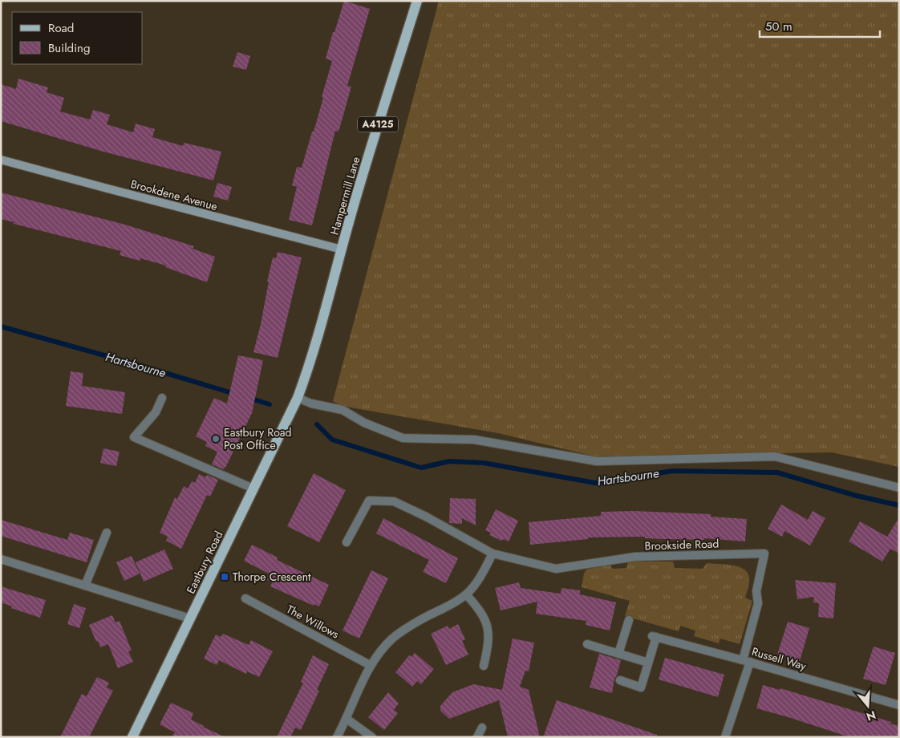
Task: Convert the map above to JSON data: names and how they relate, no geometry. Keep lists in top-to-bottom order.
{
  "streets": {
    "main road": [
      "A4125",
      "Brookdene Avenue",
      "Hampermill Lane",
      "Eastbury Road"
    ],
    "street": ["Brookside Road", "The Willows", "Russell Way"]
  },
  "crossings": [
    ["Brookdene Avenue", "Hampermill Lane"],
    ["Hampermill Lane", "Eastbury Road"],
    ["Brookside Road", "Russell Way"]
  ],
  "water": ["Hartsbourne"],
  "places": {
    "other": ["Eastbury Road Post Office"],
    "transit": ["Thorpe Crescent"]
  },
  "legend": ["Road", "Building"],
  "scale_bar": "50 m",
  "north": "bottom"
}
